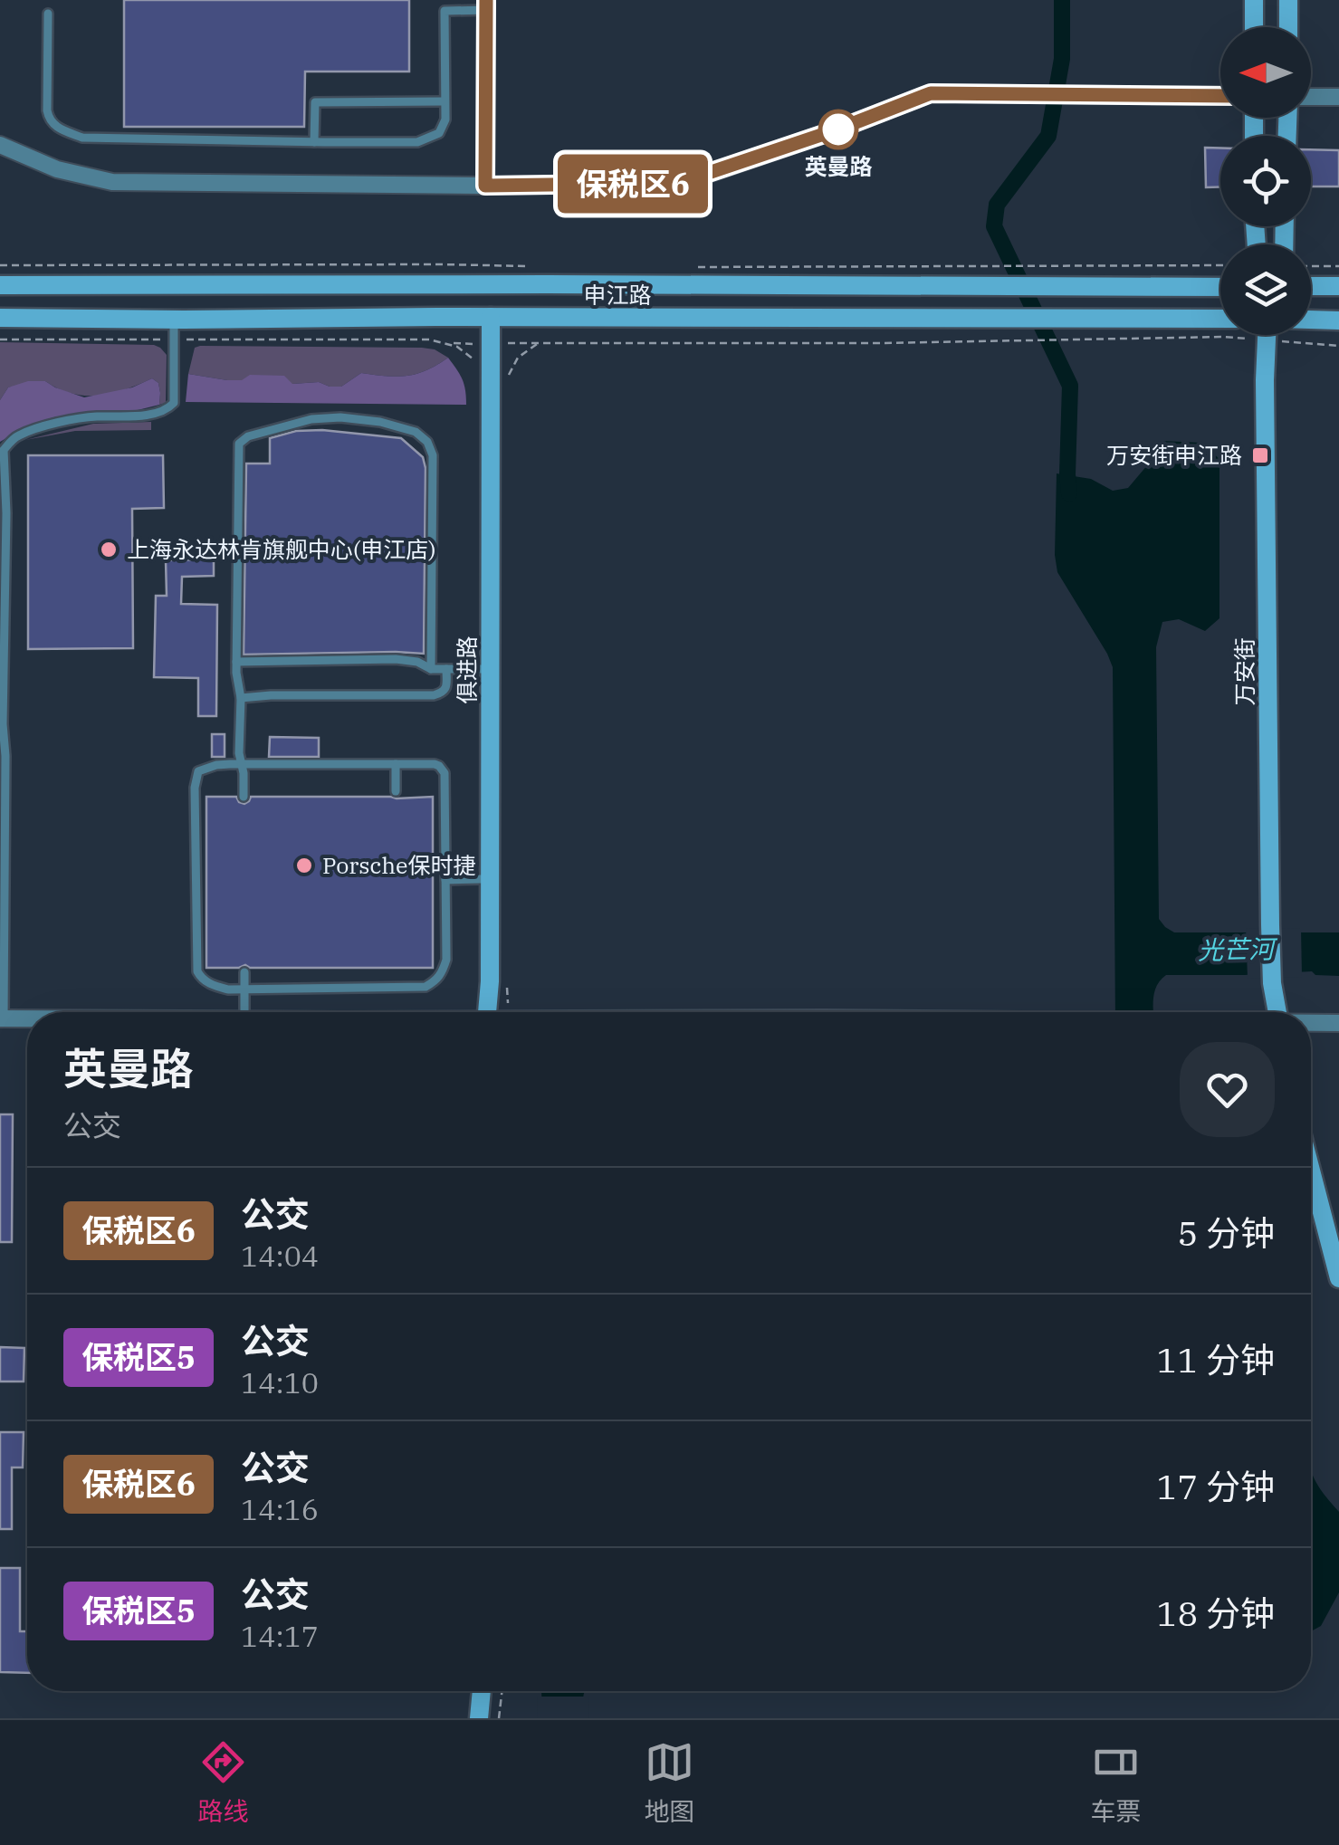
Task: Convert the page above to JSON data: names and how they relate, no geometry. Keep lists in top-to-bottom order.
{
  "streets": {
    "main road": ["申江路", "俱进路", "万安街"]
  },
  "crossings": [
    ["申江路", "俱进路"]
  ],
  "water": ["光芒河"],
  "places": {
    "other": ["英曼路", "上海永达林肯旗舰中心(申江店)", "Porsche保时捷"],
    "transit": ["万安街申江路"]
  },
  "lines": ["bus line 保税区6"],
  "north": "left",
  "page": {
    "on_map": "保税区6",
    "heading": ["英曼路", "公交"],
    "list": [
      {
        "mark": "保税区6",
        "name": "公交",
        "note": "14:04",
        "value": "5 分钟"
      },
      {
        "mark": "保税区5",
        "name": "公交",
        "note": "14:10",
        "value": "11 分钟"
      },
      {
        "mark": "保税区6",
        "name": "公交",
        "note": "14:16",
        "value": "17 分钟"
      },
      {
        "mark": "保税区5",
        "name": "公交",
        "note": "14:17",
        "value": "18 分钟"
      }
    ],
    "tabs": ["路线", "地图", "车票"]
  }
}
